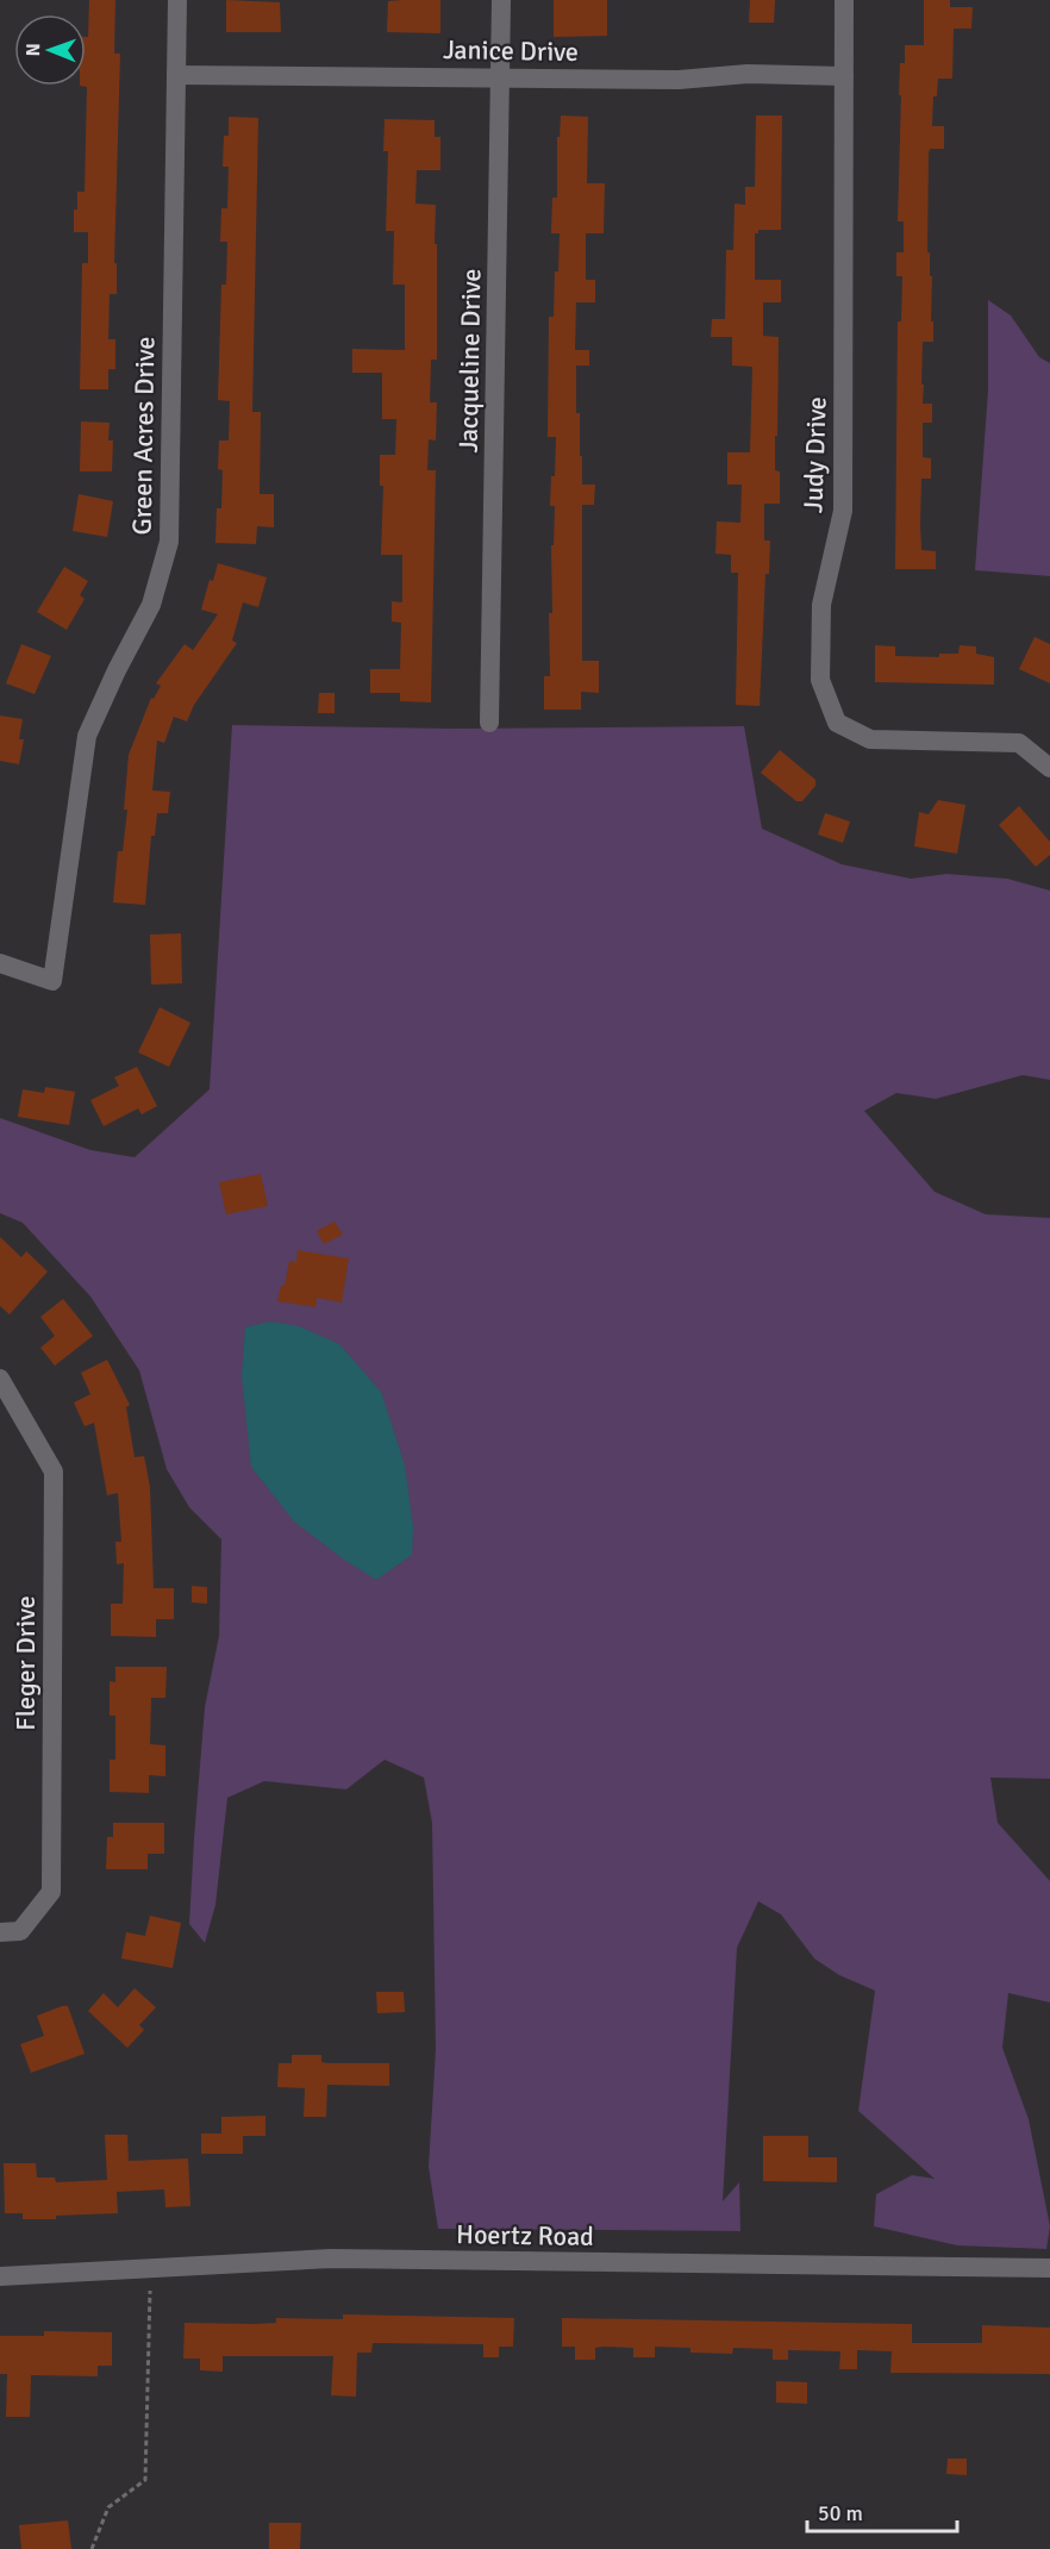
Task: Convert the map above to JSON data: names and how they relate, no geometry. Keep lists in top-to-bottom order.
{
  "streets": {
    "street": [
      "Janice Drive",
      "Jacqueline Drive",
      "Green Acres Drive",
      "Judy Drive",
      "Fleger Drive",
      "Hoertz Road"
    ]
  },
  "crossings": [
    ["Janice Drive", "Jacqueline Drive"],
    ["Janice Drive", "Green Acres Drive"],
    ["Janice Drive", "Judy Drive"]
  ],
  "scale_bar": "50 m",
  "north": "left"
}
